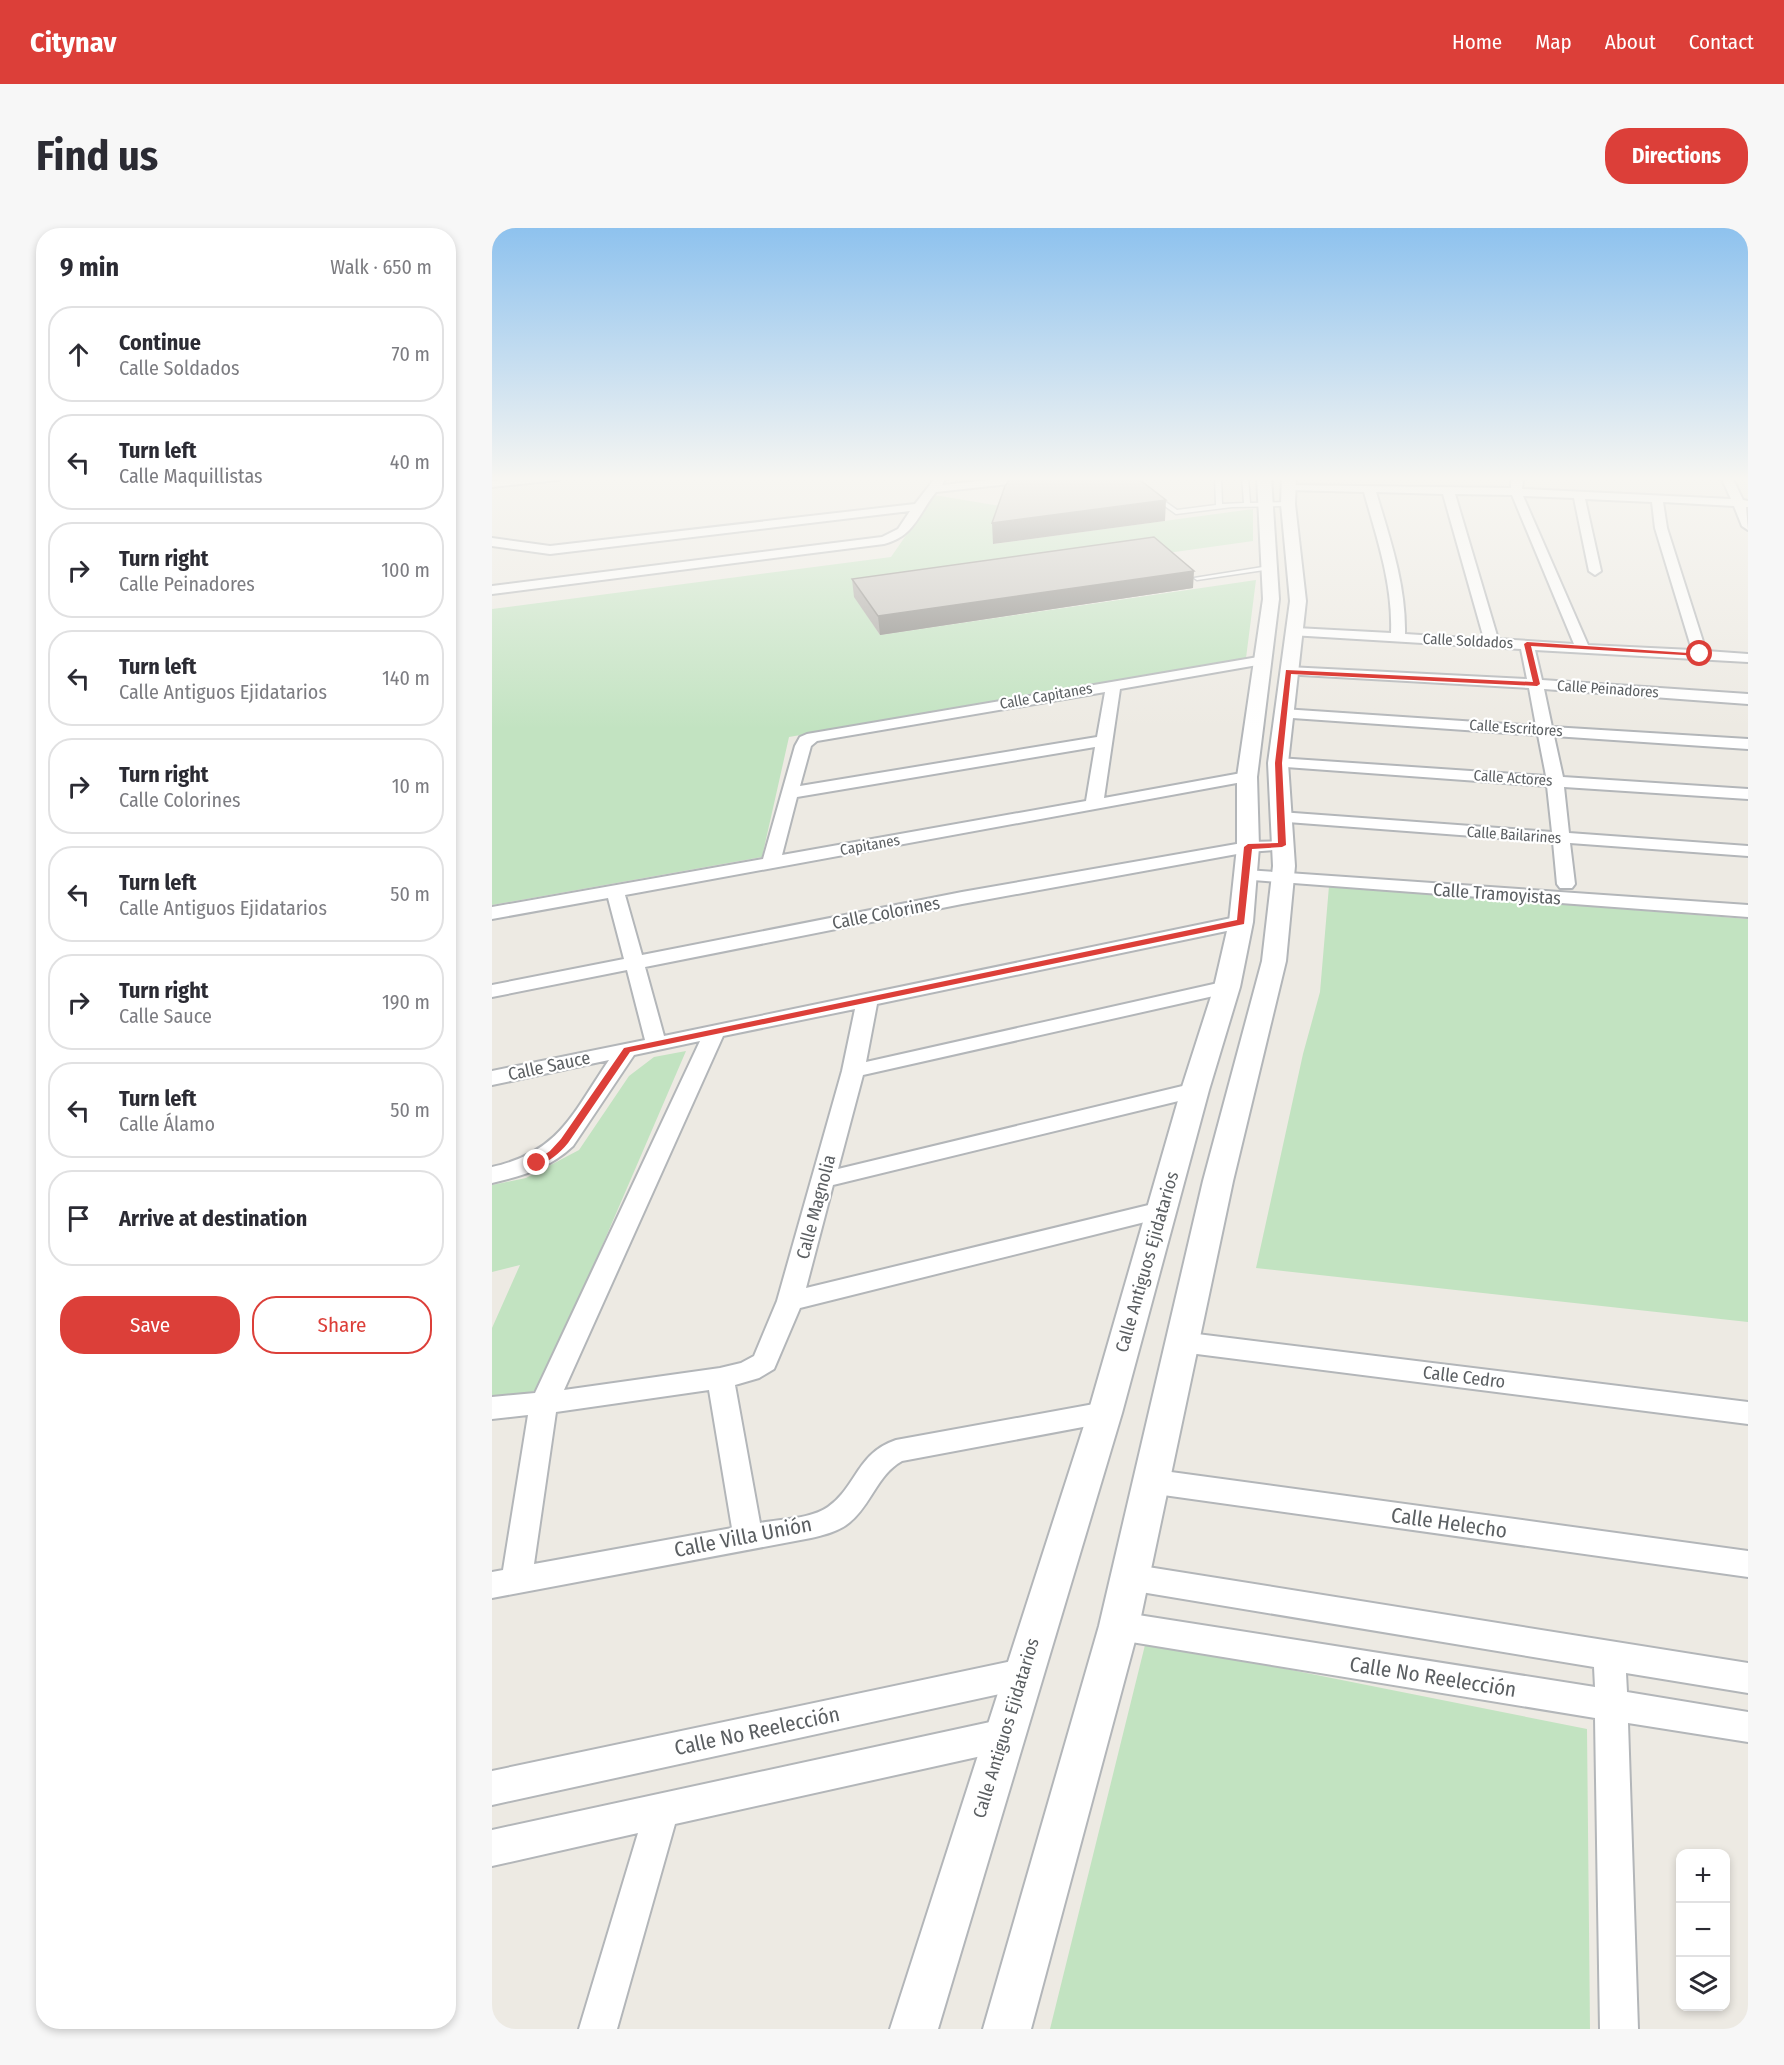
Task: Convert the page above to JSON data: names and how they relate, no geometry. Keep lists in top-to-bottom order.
{
  "streets": {
    "street": [
      "Calle Soldados",
      "Calle Peinadores",
      "Calle Capitanes",
      "Calle Escritores",
      "Calle Actores",
      "Calle Bailarines",
      "Capitanes",
      "Calle Tramoyistas",
      "Calle Colorines",
      "Calle Sauce",
      "Calle Magnolia",
      "Calle Antiguos Ejidatarios",
      "Calle Cedro",
      "Calle Helecho",
      "Calle Villa Unión",
      "Calle No Reelección"
    ]
  },
  "crossings": [
    ["Calle Soldados", "Calle Antiguos Ejidatarios"],
    ["Calle Peinadores", "Calle Capitanes"],
    ["Calle Peinadores", "Calle Antiguos Ejidatarios"],
    ["Calle Capitanes", "Calle Antiguos Ejidatarios"],
    ["Calle Escritores", "Calle Antiguos Ejidatarios"],
    ["Calle Actores", "Calle Antiguos Ejidatarios"],
    ["Calle Bailarines", "Calle Tramoyistas"],
    ["Calle Bailarines", "Calle Colorines"],
    ["Calle Bailarines", "Calle Antiguos Ejidatarios"],
    ["Capitanes", "Calle Antiguos Ejidatarios"],
    ["Calle Tramoyistas", "Calle Colorines"],
    ["Calle Tramoyistas", "Calle Antiguos Ejidatarios"],
    ["Calle Colorines", "Calle Antiguos Ejidatarios"],
    ["Calle Sauce", "Calle Magnolia"],
    ["Calle Sauce", "Calle Antiguos Ejidatarios"],
    ["Calle Antiguos Ejidatarios", "Calle Cedro"],
    ["Calle Antiguos Ejidatarios", "Calle Helecho"],
    ["Calle Antiguos Ejidatarios", "Calle Villa Unión"],
    ["Calle Antiguos Ejidatarios", "Calle No Reelección"]
  ],
  "page": {
    "header": "Citynav",
    "nav": [
      "Home",
      "Map",
      "About",
      "Contact"
    ],
    "buttons": [
      "Directions",
      ["Save", "Share"]
    ],
    "title": "Find us",
    "heading": ["9 min", "Walk · 650 m"],
    "list": [
      ["Continue", "Calle Soldados", "70 m"],
      ["Turn left", "Calle Maquillistas", "40 m"],
      ["Turn right", "Calle Peinadores", "100 m"],
      ["Turn left", "Calle Antiguos Ejidatarios", "140 m"],
      ["Turn right", "Calle Colorines", "10 m"],
      ["Turn left", "Calle Antiguos Ejidatarios", "50 m"],
      ["Turn right", "Calle Sauce", "190 m"],
      ["Turn left", "Calle Álamo", "50 m"],
      "Arrive at destination"
    ],
    "map_buttons": ["+", "−"]
  }
}
